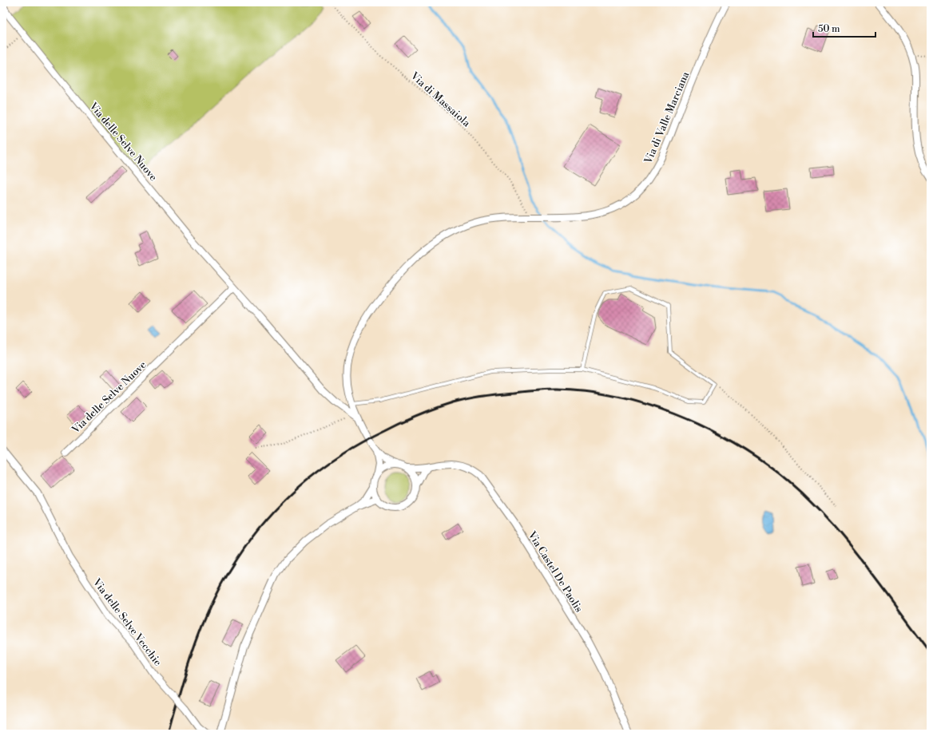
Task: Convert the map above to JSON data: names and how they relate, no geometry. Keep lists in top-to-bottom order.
{
  "streets": {
    "street": [
      "Via di Valle Marciana",
      "Via delle Selve Nuove",
      "Via Castel De Paolis",
      "Via delle Selve Vecchie"
    ],
    "path": ["Via di Massaiola"]
  },
  "crossings": [
    ["Via di Massaiola", "Via di Valle Marciana"],
    ["Via di Valle Marciana", "Via delle Selve Nuove"]
  ],
  "scale_bar": "50 m"
}
